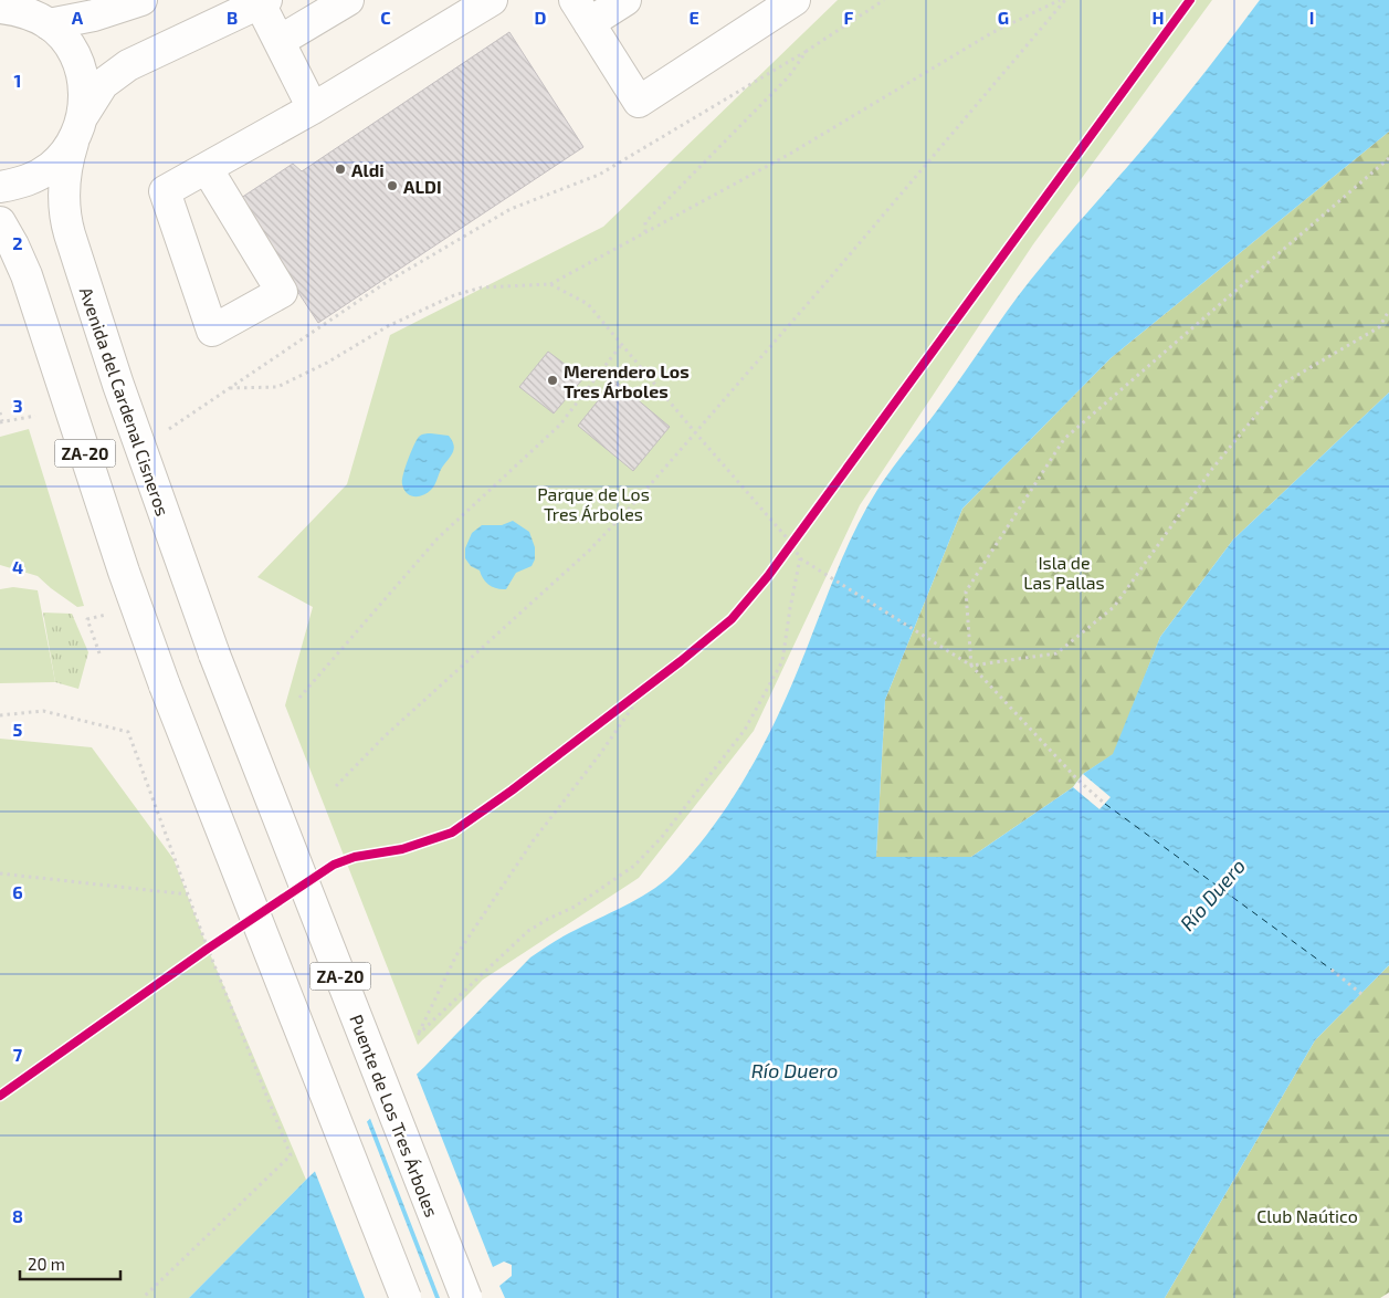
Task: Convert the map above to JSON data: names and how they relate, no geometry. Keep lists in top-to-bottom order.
{
  "streets": {
    "main road": ["Avenida del Cardenal Cisneros", "ZA-20", "Puente de Los Tres Árboles"]
  },
  "crossings": [
    ["Avenida del Cardenal Cisneros", "Puente de Los Tres Árboles"]
  ],
  "water": ["Río Duero"],
  "parks": ["Parque de Los Tres Árboles", "Isla de Las Pallas", "Club Naútico"],
  "places": ["Aldi", "ALDI", "Merendero Los Tres Árboles"],
  "scale_bar": "20 m",
  "grid": {
    "columns": [
      "A",
      "B",
      "C",
      "D",
      "E",
      "F",
      "G",
      "H",
      "I"
    ],
    "rows": [
      "1",
      "2",
      "3",
      "4",
      "5",
      "6",
      "7",
      "8"
    ]
  }
}
